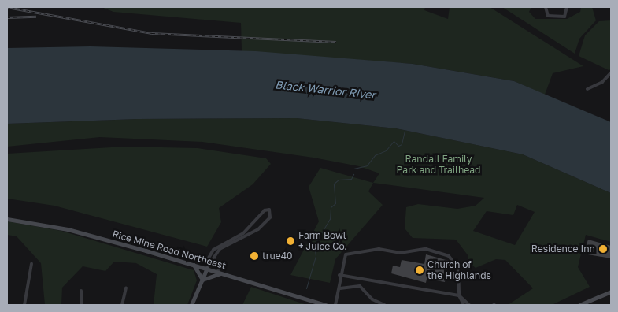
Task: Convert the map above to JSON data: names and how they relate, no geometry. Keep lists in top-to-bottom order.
{
  "streets": {
    "main road": ["Rice Mine Road Northeast"]
  },
  "water": ["Black Warrior River"],
  "parks": ["Randall Family Park and Trailhead"],
  "places": [
    "Farm Bowl + Juice Co.",
    "Residence Inn",
    "true40",
    "Church of the Highlands"
  ]
}
